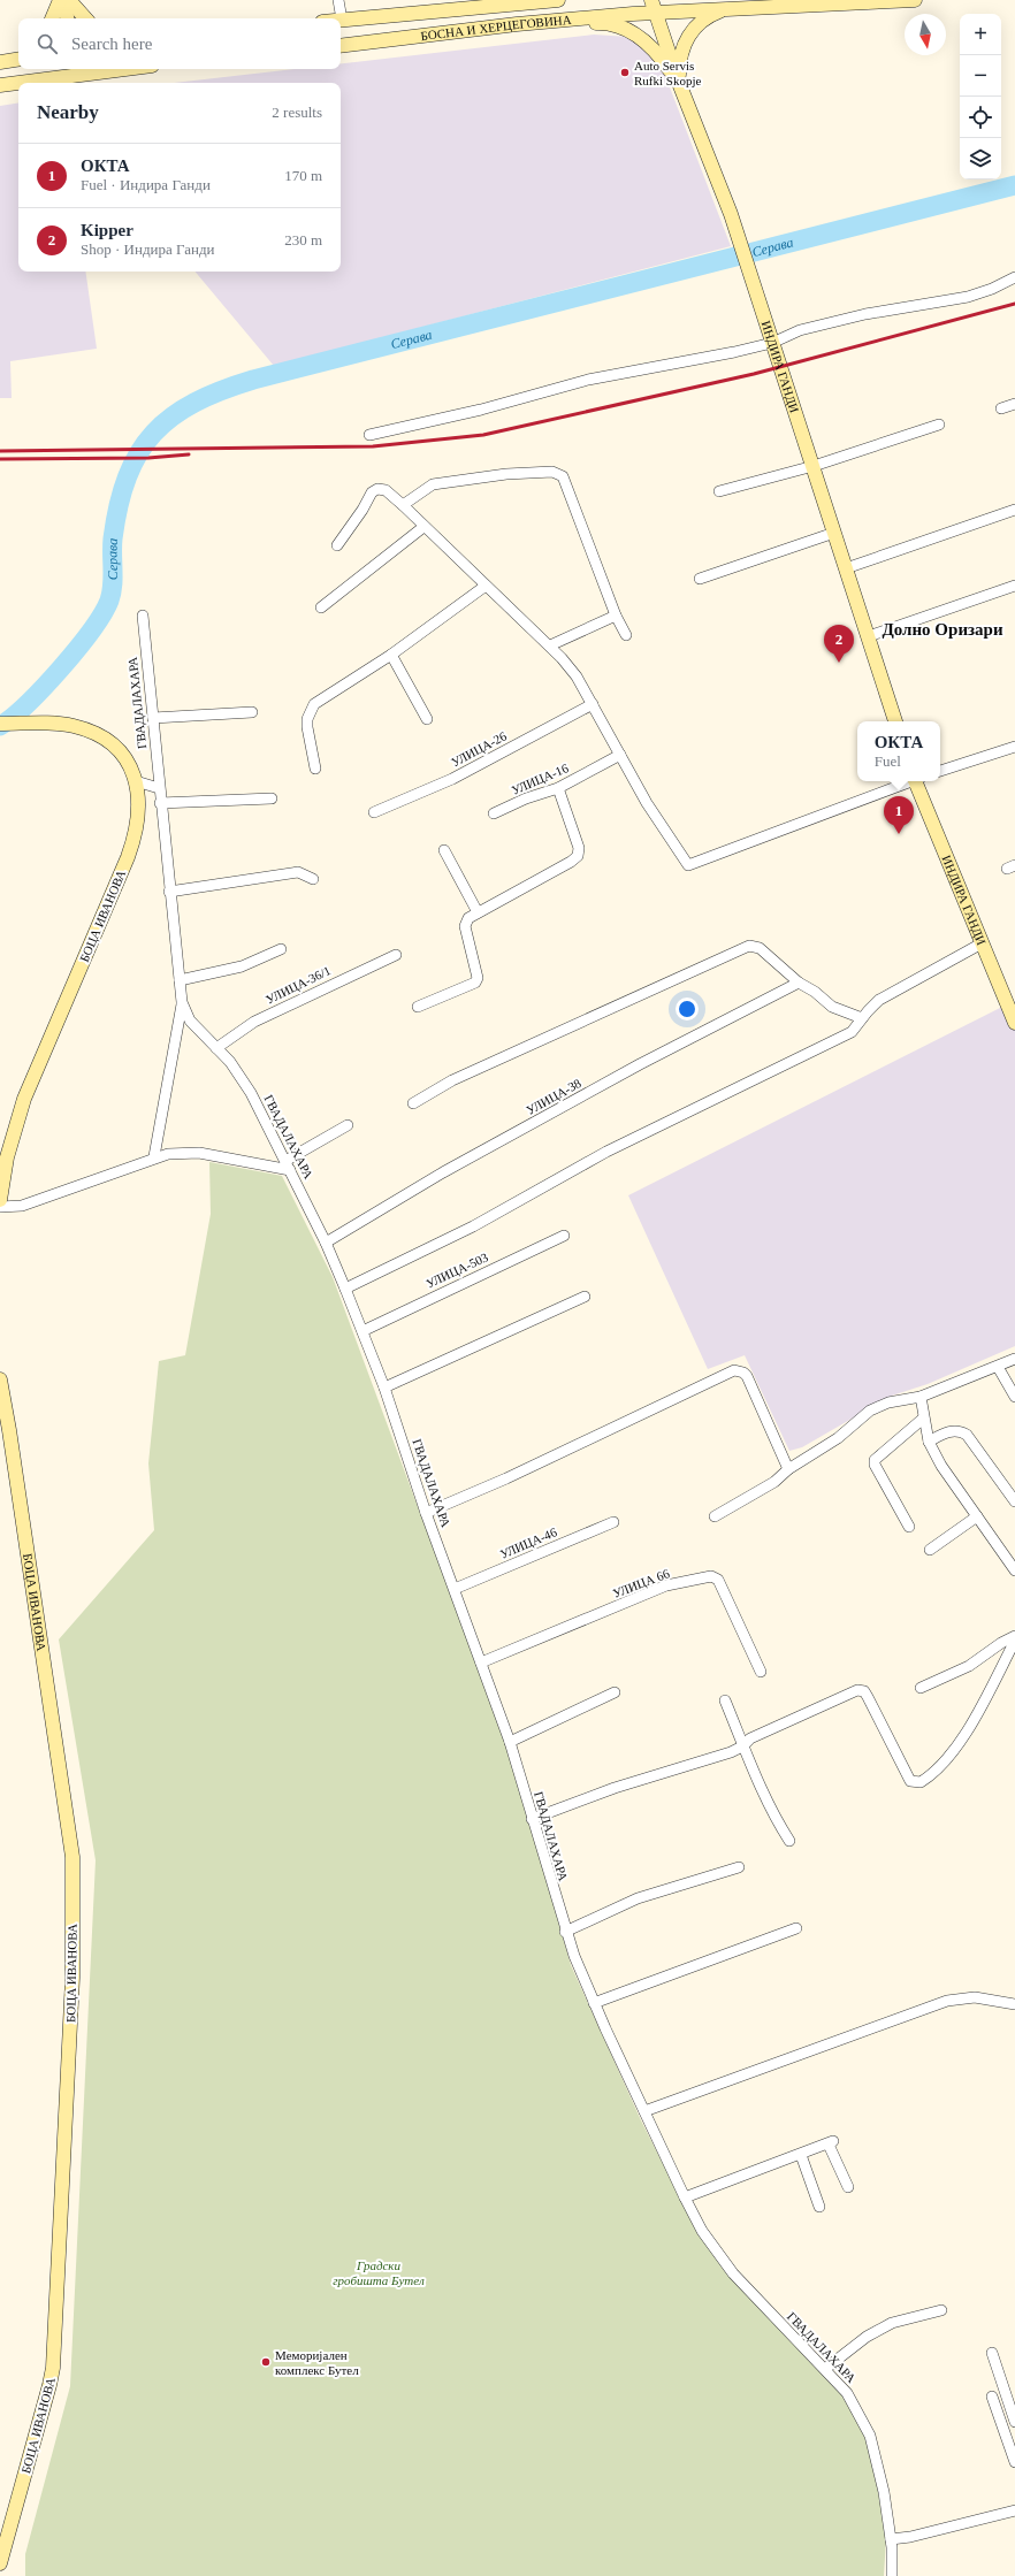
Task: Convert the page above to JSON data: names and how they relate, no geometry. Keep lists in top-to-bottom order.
{
  "streets": {
    "street": [
      "БОСНА И ХЕРЦЕГОВИНА",
      "ИНДИРА ГАНДИ",
      "ГВАДАЛАХАРА",
      "УЛИЦА-26",
      "УЛИЦА-16",
      "БОЦА ИВАНОВА",
      "УЛИЦА-36/1",
      "УЛИЦА-38",
      "УЛИЦА-503",
      "УЛИЦА-46",
      "УЛИЦА 66"
    ]
  },
  "crossings": [
    ["БОСНА И ХЕРЦЕГОВИНА", "ИНДИРА ГАНДИ"],
    ["ГВАДАЛАХАРА", "УЛИЦА-36/1"],
    ["ГВАДАЛАХАРА", "УЛИЦА-38"],
    ["ГВАДАЛАХАРА", "УЛИЦА-503"],
    ["ГВАДАЛАХАРА", "УЛИЦА-46"],
    ["ГВАДАЛАХАРА", "УЛИЦА 66"]
  ],
  "districts": ["Долно Оризари"],
  "water": ["Серава"],
  "parks": ["Градски гробишта Бутел"],
  "places": ["Auto Servis Rufki Skopje", "Меморијален комплекс Бутел"],
  "north": "bottom",
  "page": {
    "map_buttons": ["+", "−"],
    "search": "Search here",
    "heading": ["Nearby", "2 results"],
    "list": [
      {
        "mark": "1",
        "name": "ОКТА",
        "note": "Fuel · Индира Ганди",
        "value": "170 m"
      },
      {
        "mark": "2",
        "name": "Kipper",
        "note": "Shop · Индира Ганди",
        "value": "230 m"
      }
    ],
    "pins": ["2", "1"],
    "popup": ["ОКТА", "Fuel"]
  }
}
